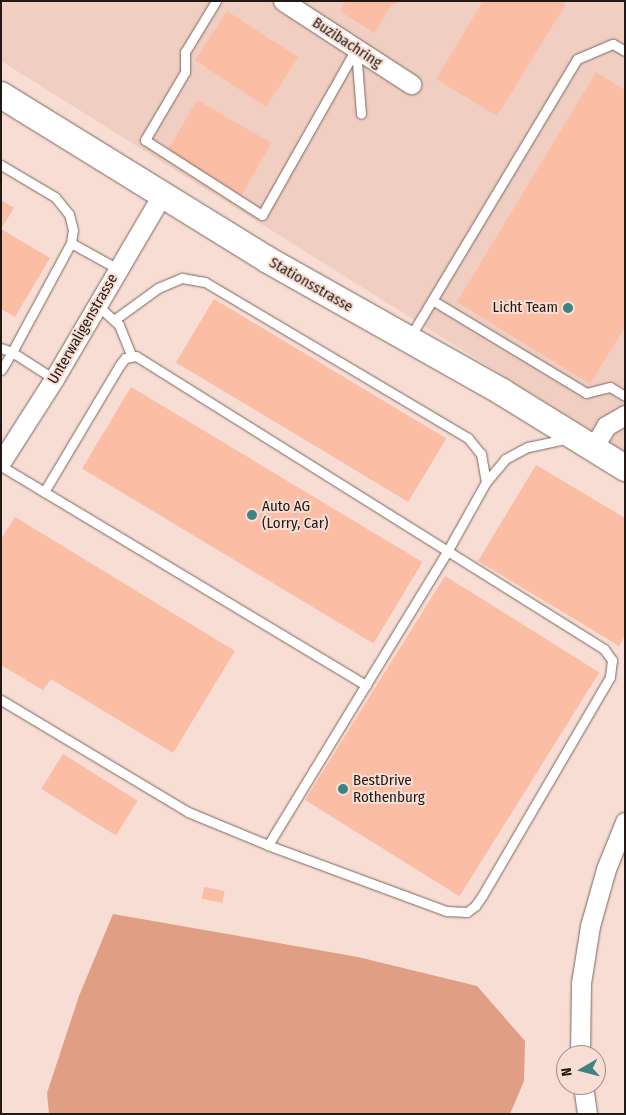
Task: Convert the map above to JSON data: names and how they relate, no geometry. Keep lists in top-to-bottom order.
{
  "streets": {
    "main road": ["Stationsstrasse"],
    "street": ["Buzibachring", "Unterwaligenstrasse"]
  },
  "crossings": [
    ["Stationsstrasse", "Unterwaligenstrasse"]
  ],
  "places": ["Licht Team", "Auto AG (Lorry, Car)", "BestDrive Rothenburg"],
  "north": "left"
}
